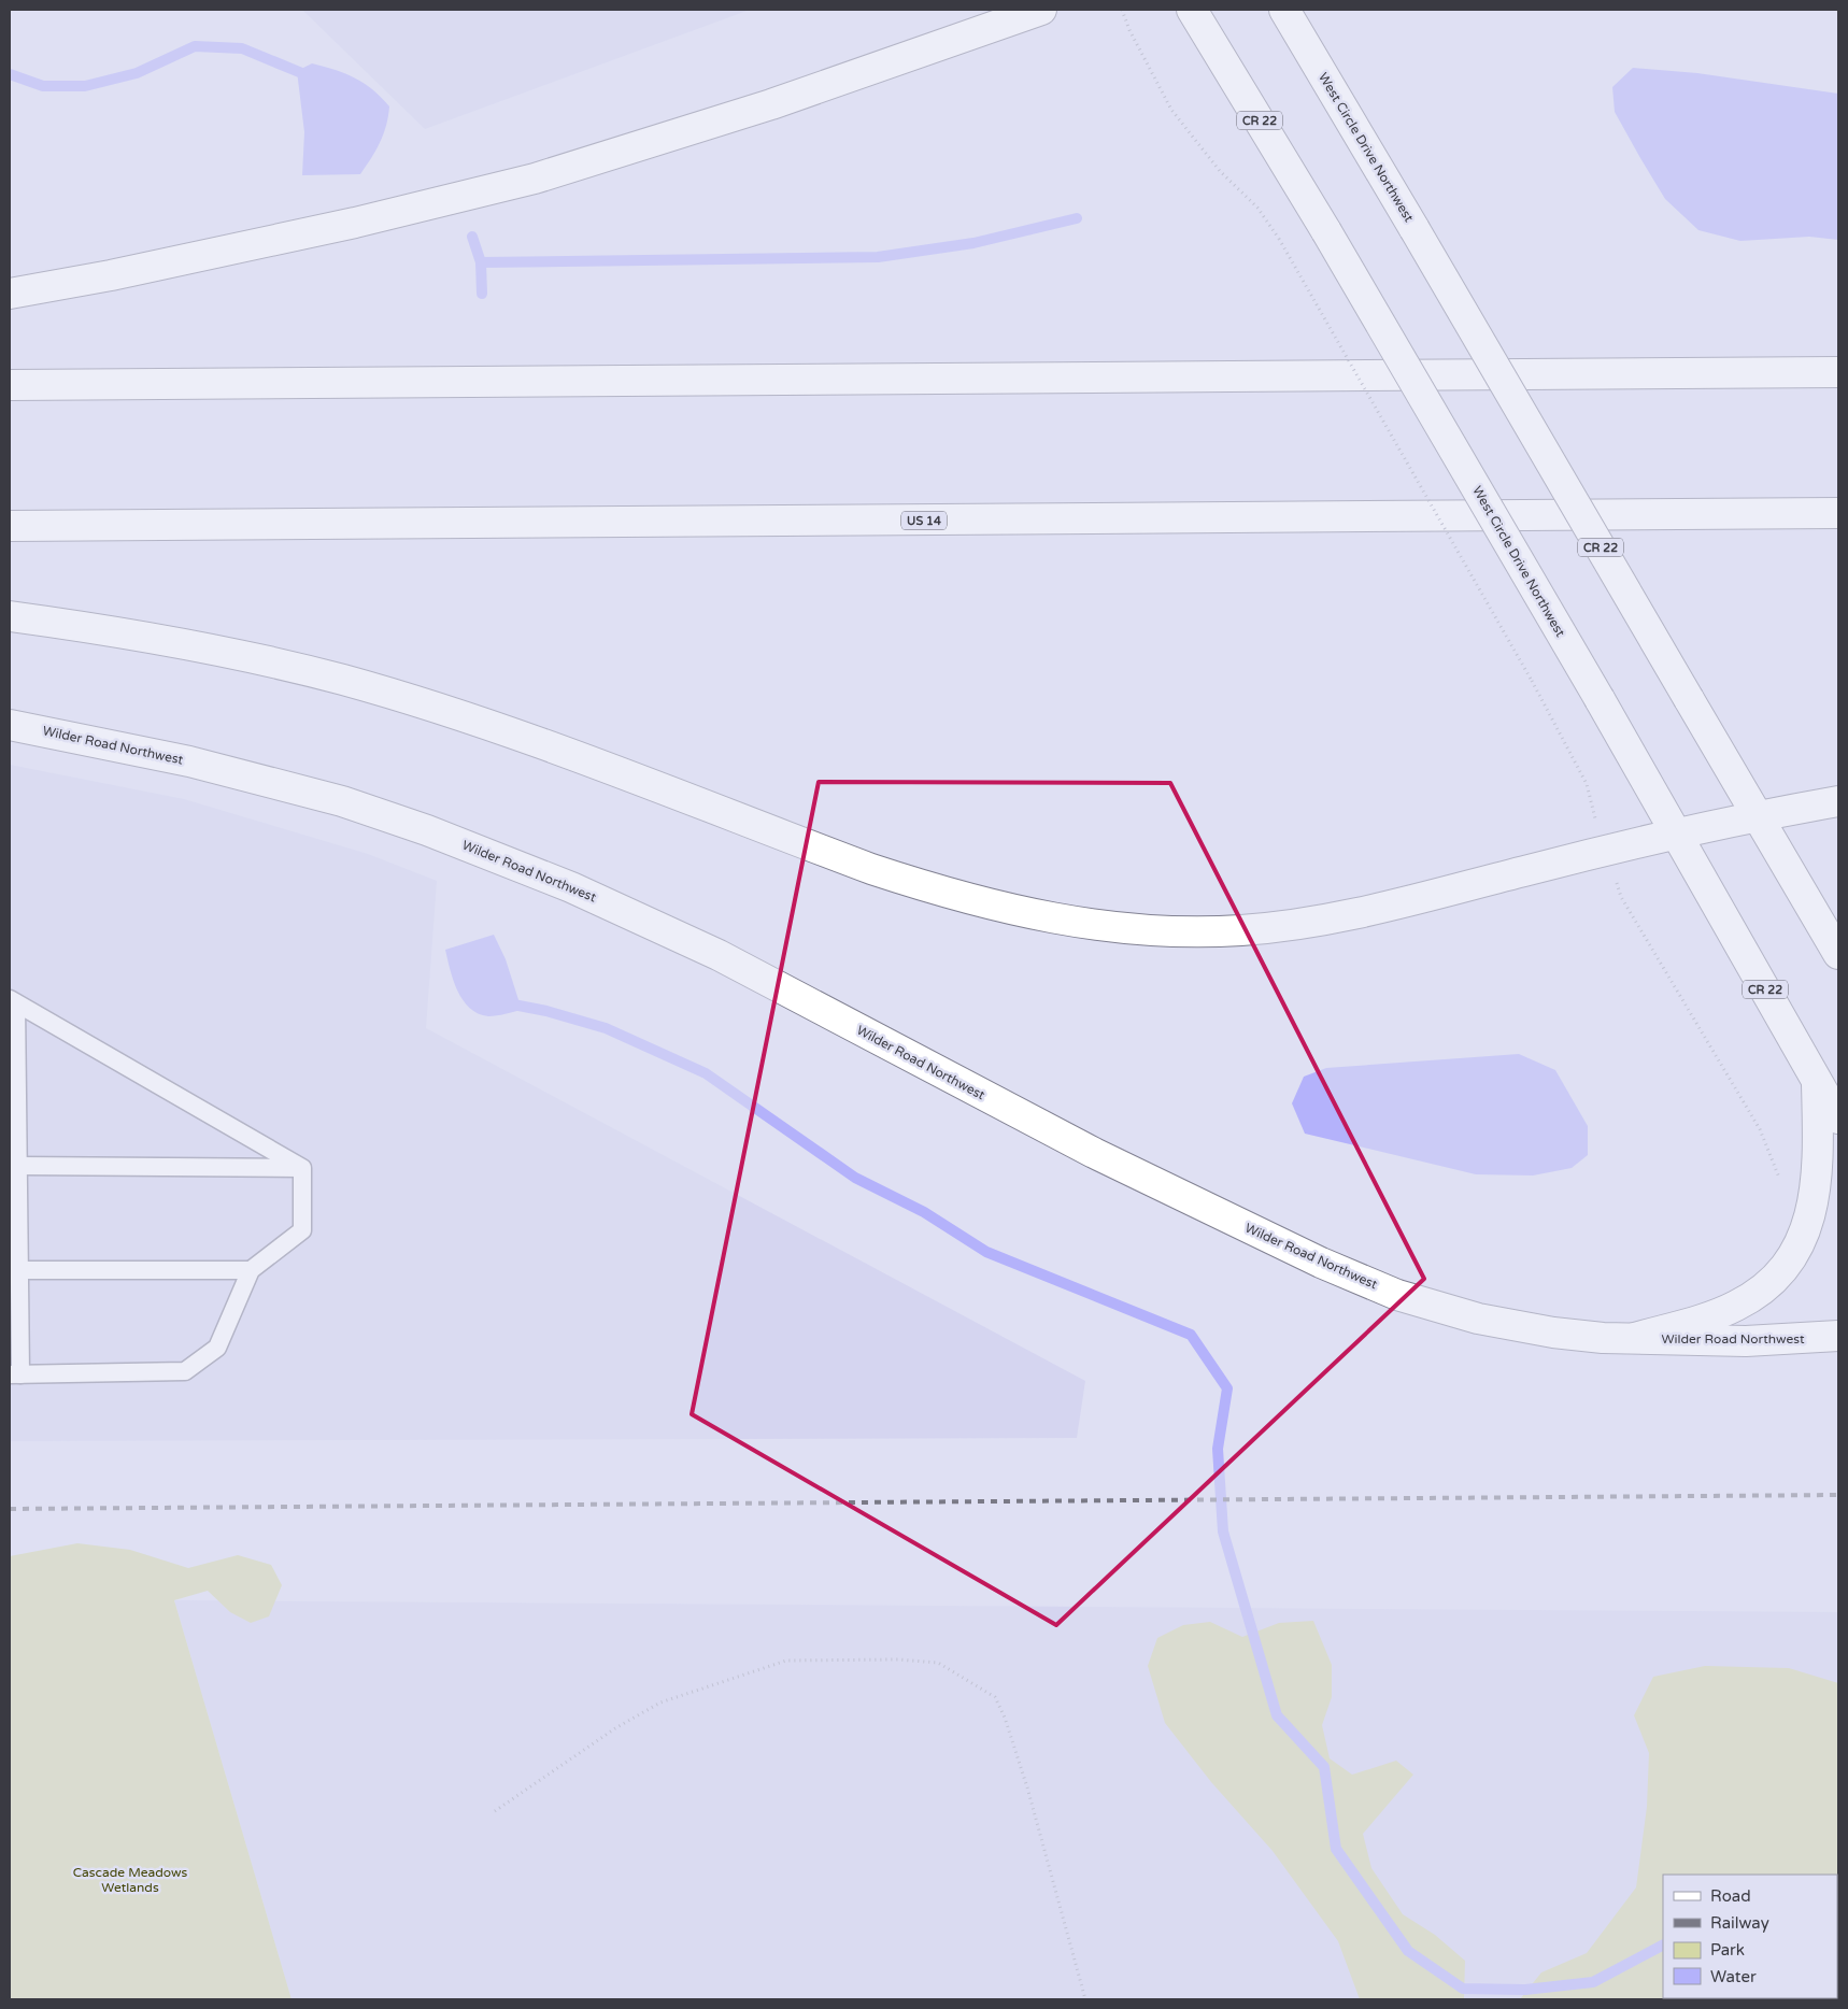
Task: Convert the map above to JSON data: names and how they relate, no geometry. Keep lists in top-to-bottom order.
{
  "streets": {
    "main road": [
      "CR 22",
      "West Circle Drive Northwest",
      "US 14",
      "Wilder Road Northwest"
    ]
  },
  "parks": ["Cascade Meadows Wetlands"],
  "legend": [
    "Road",
    "Railway",
    "Park",
    "Water"
  ]
}
